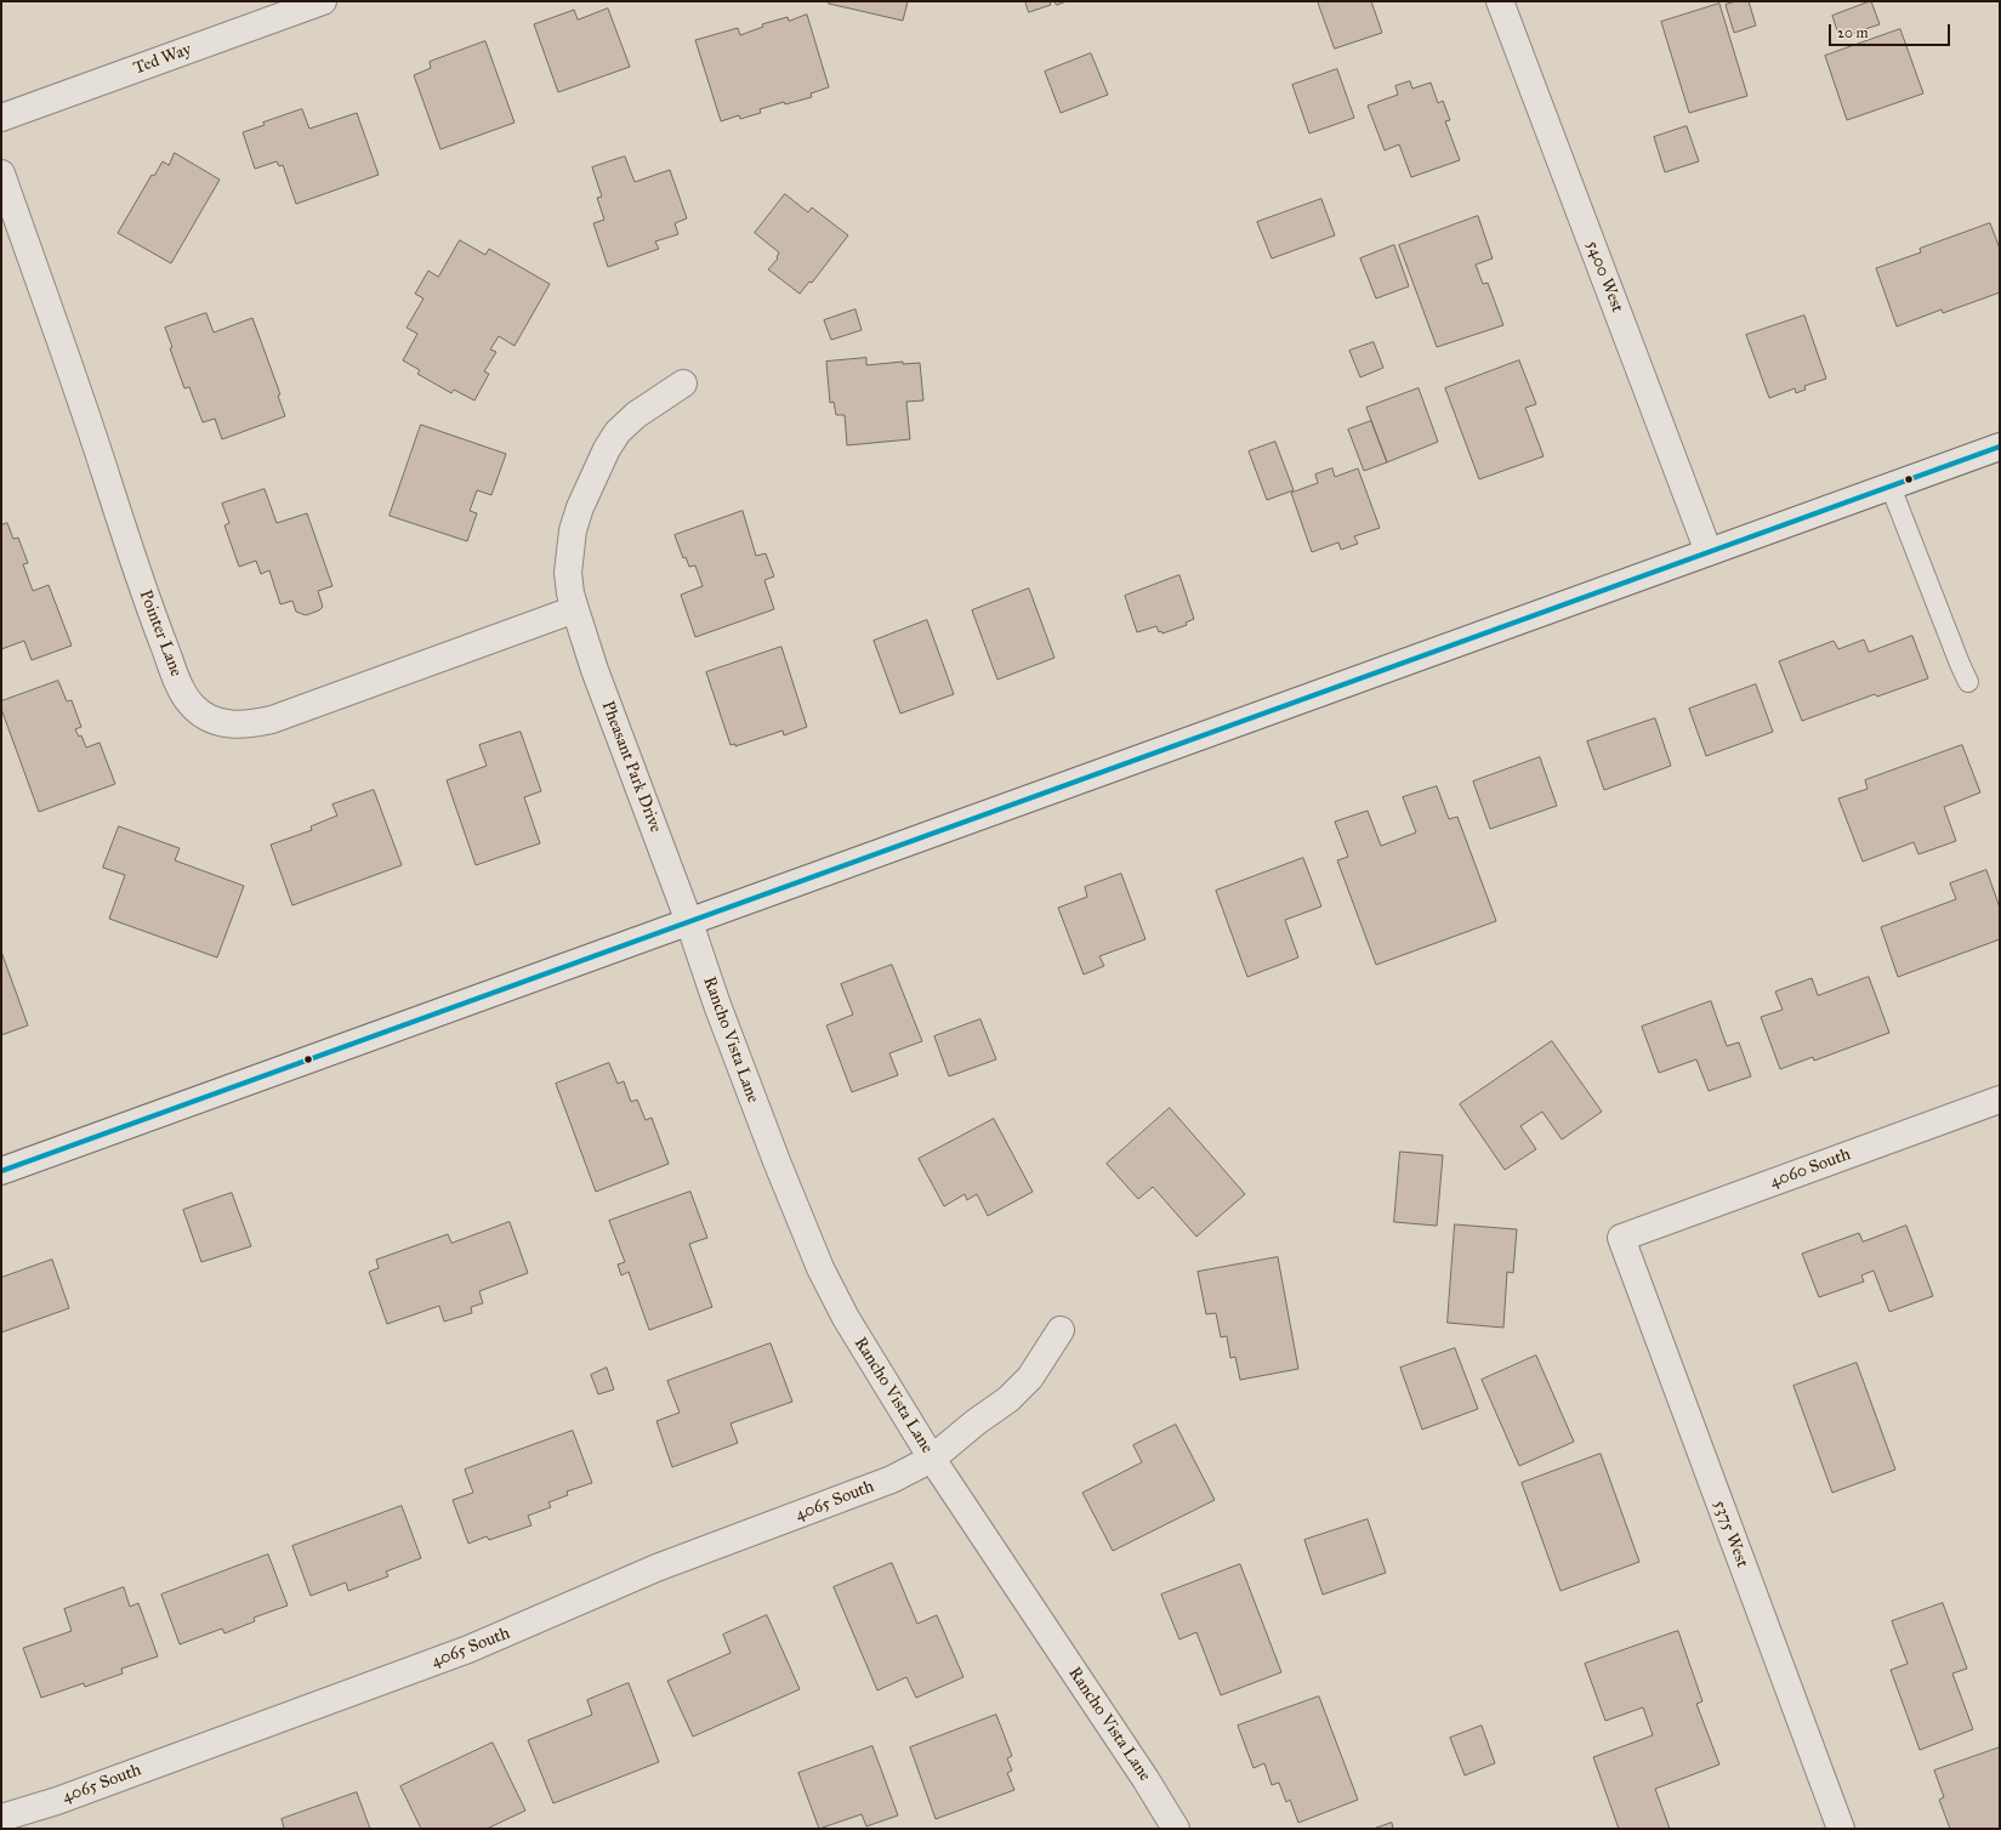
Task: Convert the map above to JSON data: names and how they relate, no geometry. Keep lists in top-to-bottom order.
{
  "streets": {
    "street": [
      "Ted Way",
      "5400 West",
      "Pointer Lane",
      "Pheasant Park Drive",
      "Rancho Vista Lane",
      "4060 South",
      "4065 South",
      "5375 West"
    ]
  },
  "crossings": [
    ["Pointer Lane", "Pheasant Park Drive"],
    ["Pheasant Park Drive", "Rancho Vista Lane"],
    ["Rancho Vista Lane", "4065 South"],
    ["4060 South", "5375 West"]
  ],
  "scale_bar": "20 m"
}
